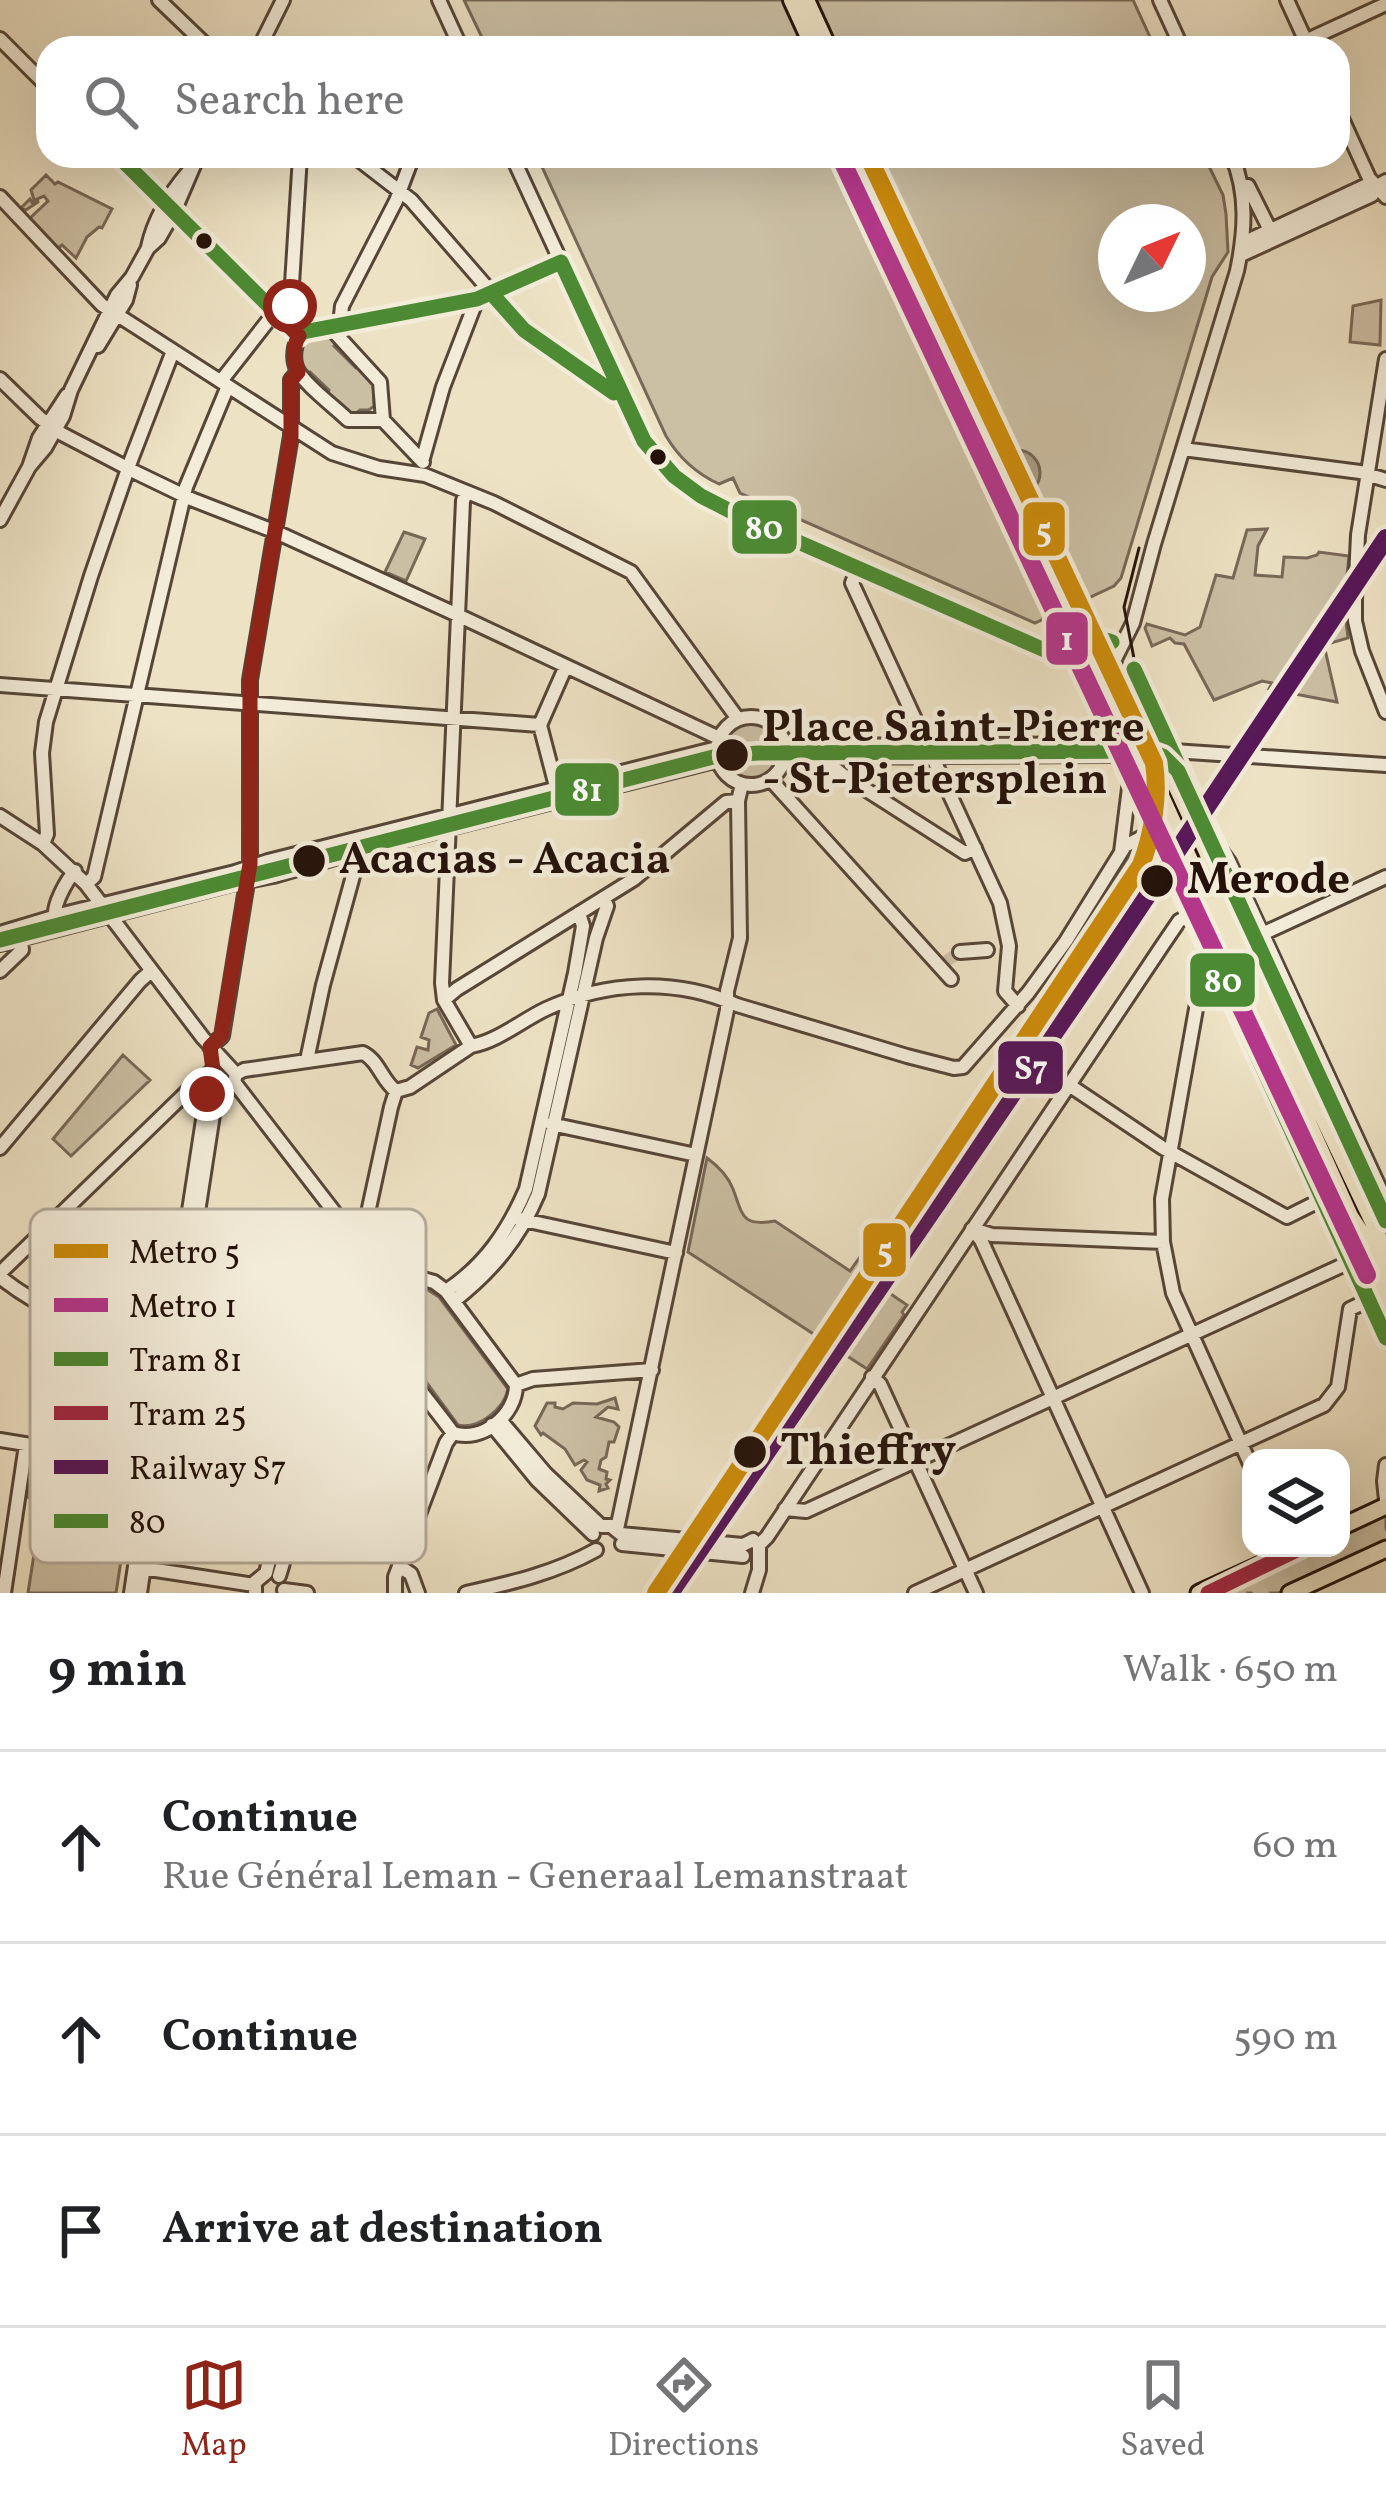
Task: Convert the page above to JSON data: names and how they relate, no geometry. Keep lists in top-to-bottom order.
{
  "places": [
    "Place Saint-Pierre - St-Pietersplein",
    "Acacias - Acacia",
    "Merode",
    "Thieffry"
  ],
  "lines": [
    "metro line 5",
    "metro line 1",
    "transit line 80",
    "rail line S7",
    "tram line 81",
    "tram line 25"
  ],
  "legend": [
    "Metro 5",
    "Metro 1",
    "Tram 81",
    "Tram 25",
    "Railway S7",
    "80"
  ],
  "north": "top right",
  "page": {
    "search": "Search here",
    "heading": ["9 min", "Walk · 650 m"],
    "list": [
      ["Continue", "Rue Général Leman - Generaal Lemanstraat", "60 m"],
      ["Continue", "590 m"],
      "Arrive at destination"
    ],
    "nav": ["Map", "Directions", "Saved"]
  }
}
